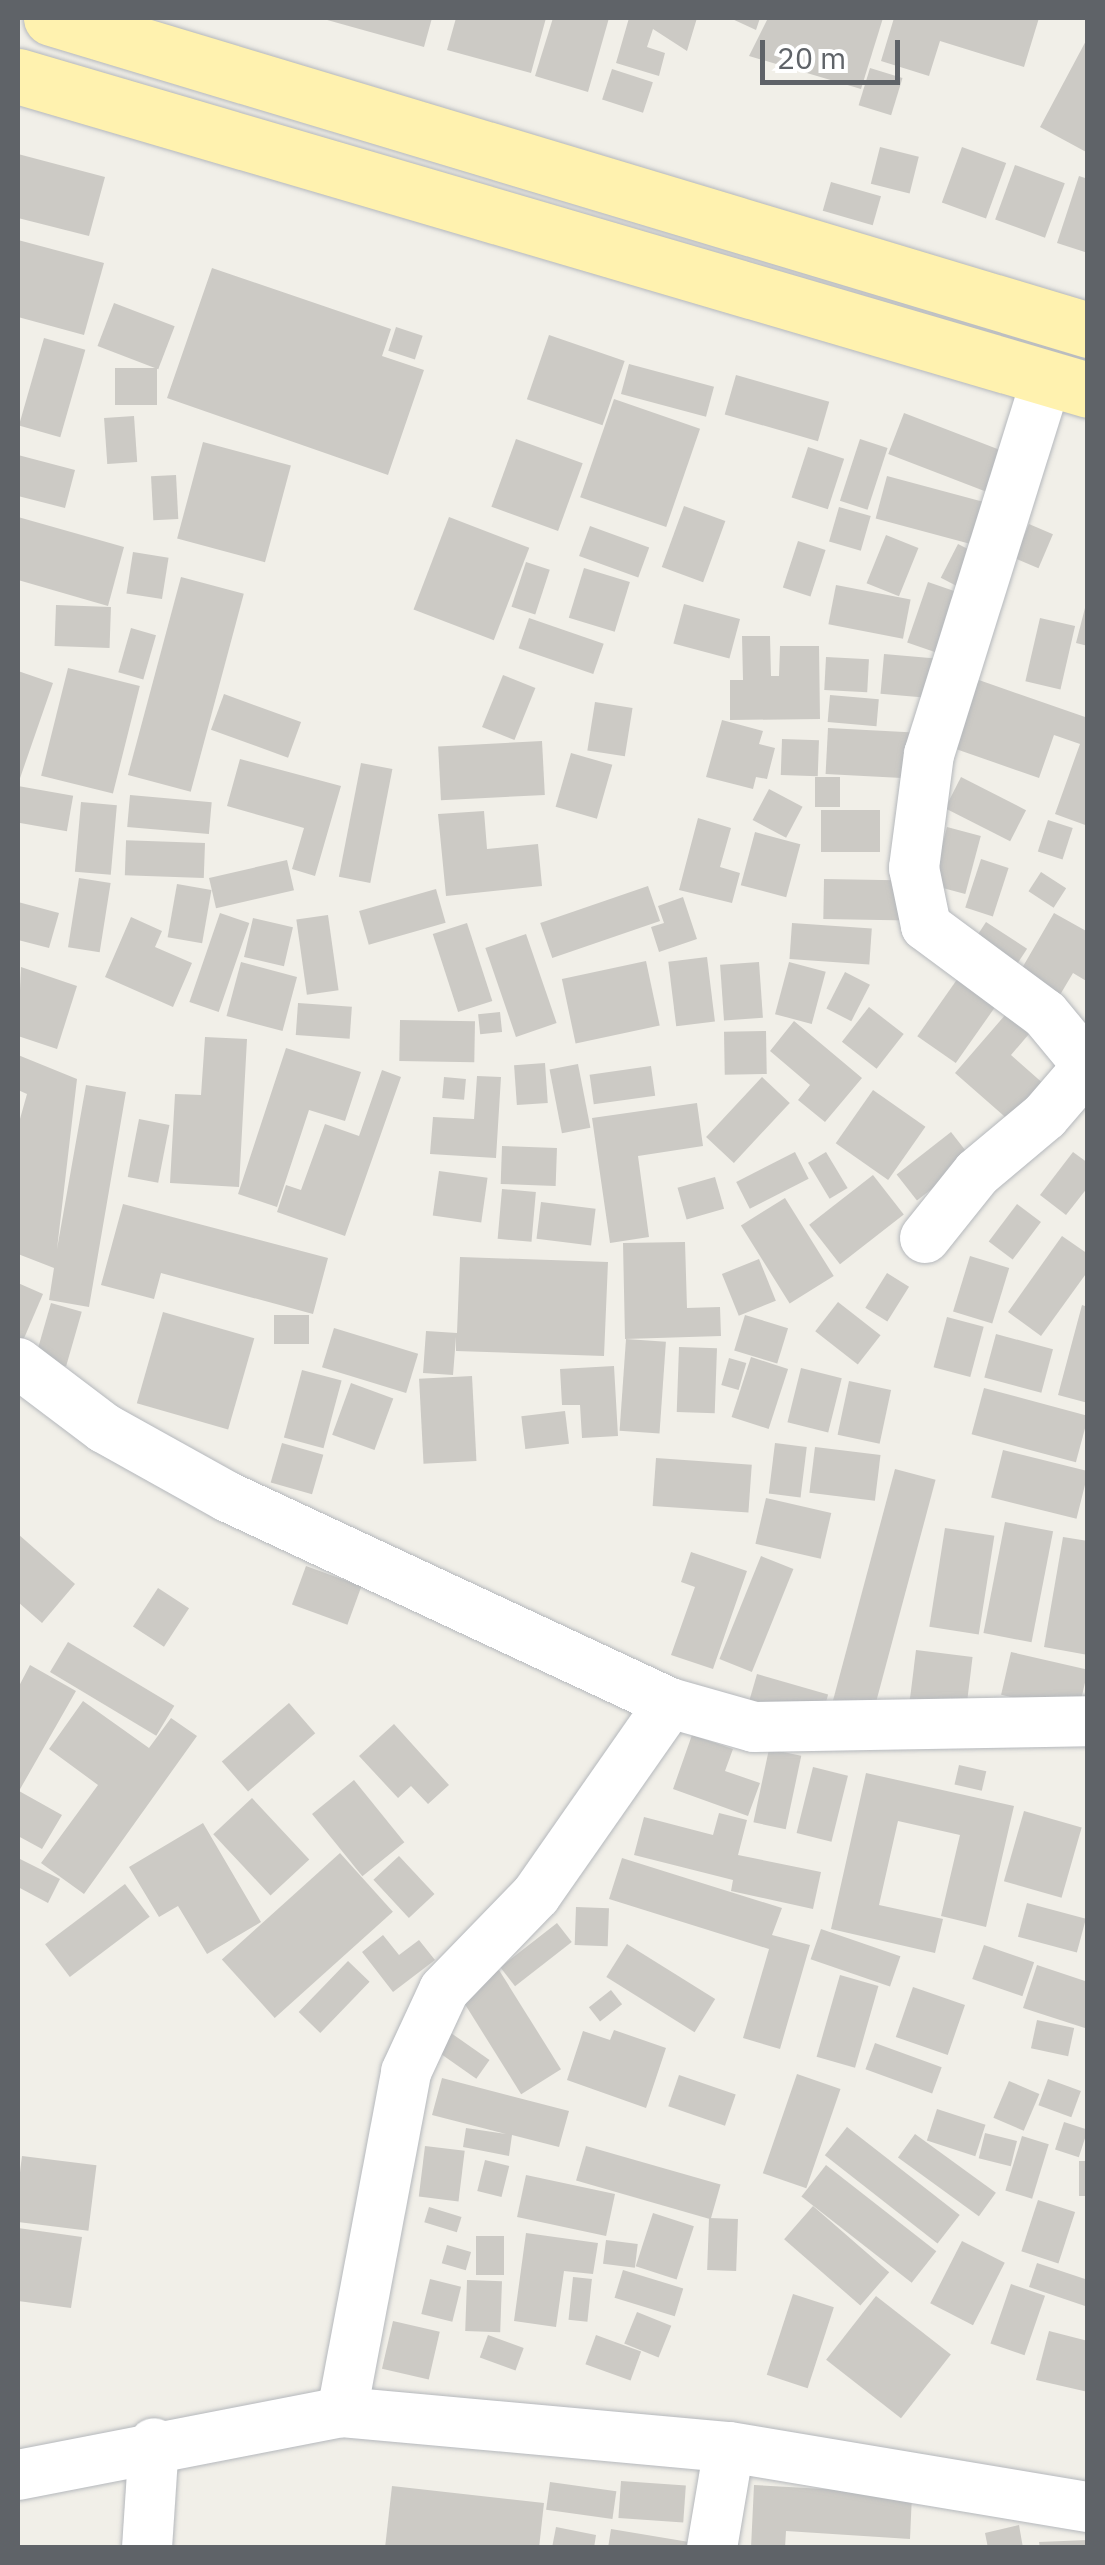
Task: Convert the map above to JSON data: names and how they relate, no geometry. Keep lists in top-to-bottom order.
{
  "scale_bar": "20 m"
}
